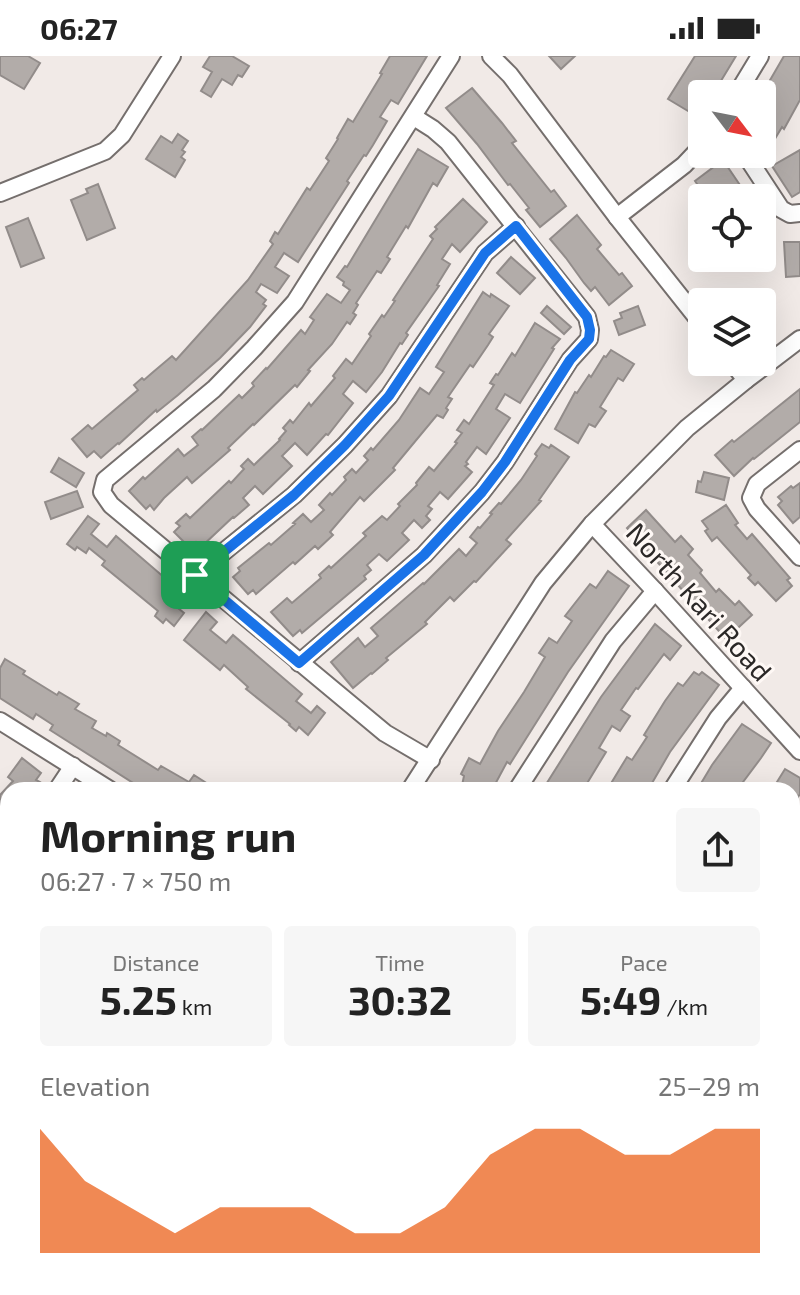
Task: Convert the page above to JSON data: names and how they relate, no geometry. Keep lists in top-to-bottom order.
{
  "streets": {
    "street": ["North Kari Road"]
  },
  "north": "bottom right",
  "page": {
    "status": "06:27",
    "heading": ["Morning run", "06:27 · 7 × 750 m"],
    "stats": [
      ["Distance", "5.25 km"],
      ["Time", "30:32"],
      ["Pace", "5:49 /km"]
    ],
    "chart": ["Elevation", "25–29 m"]
  }
}
